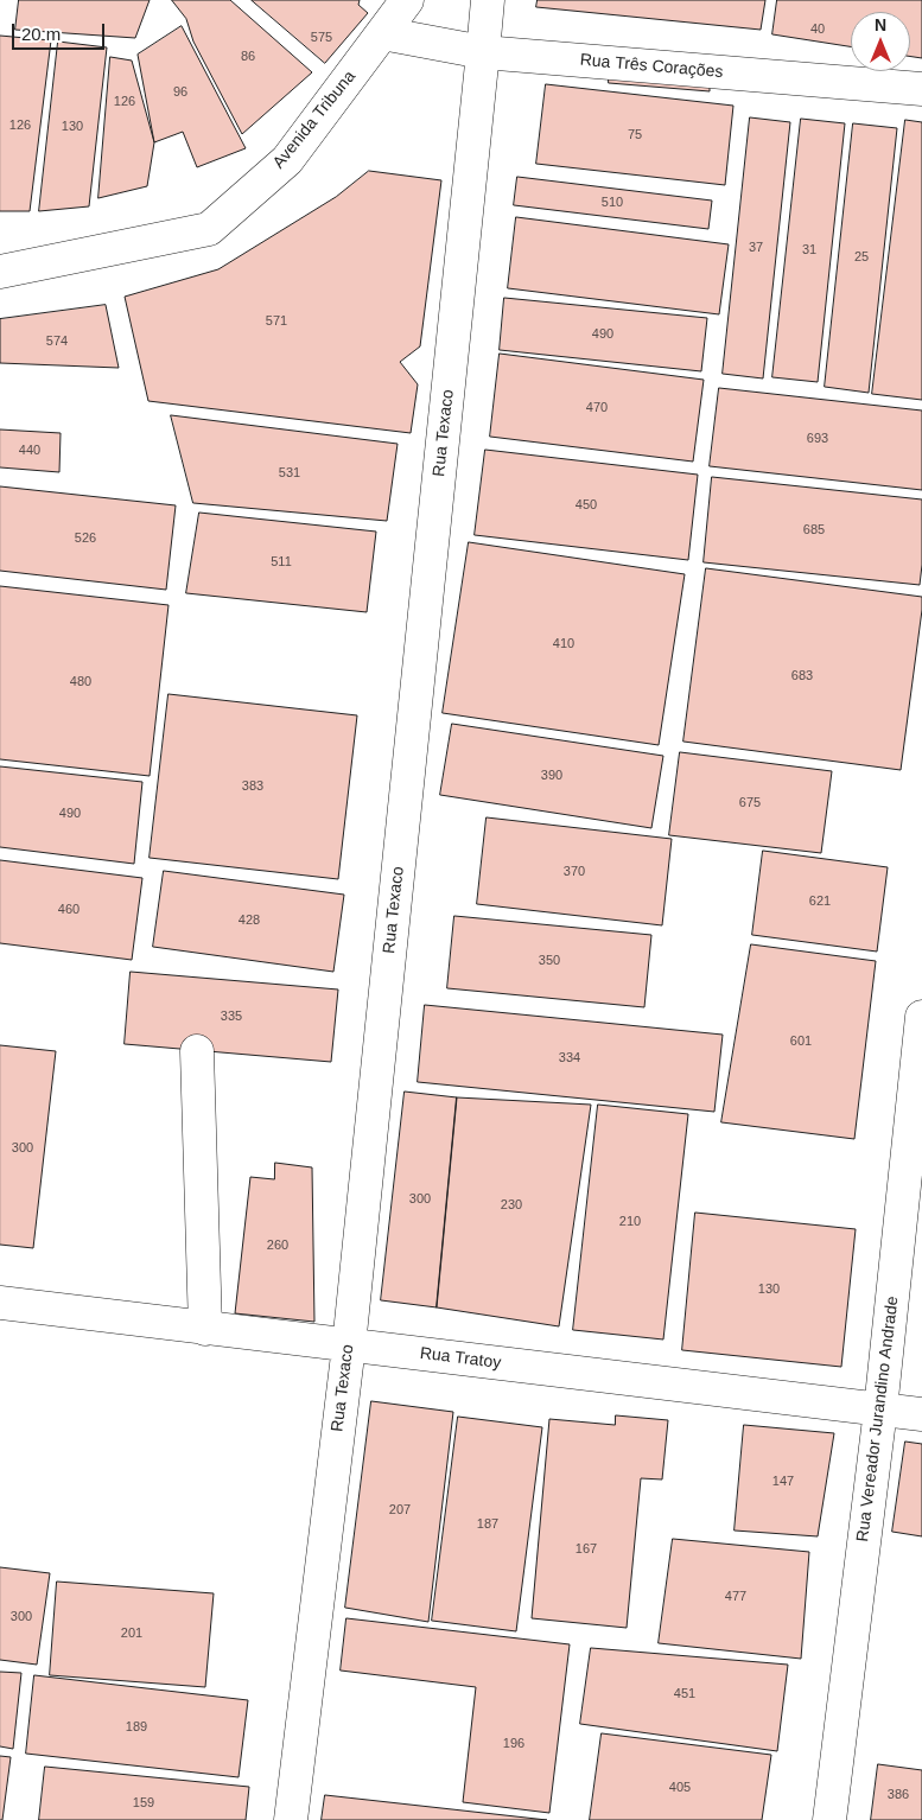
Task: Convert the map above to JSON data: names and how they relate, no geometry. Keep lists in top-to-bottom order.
{
  "streets": {
    "street": [
      "Rua Três Corações",
      "Avenida Tribuna",
      "Rua Texaco",
      "Rua Tratoy",
      "Rua Vereador Jurandino Andrade"
    ]
  },
  "crossings": [
    ["Rua Três Corações", "Avenida Tribuna"],
    ["Rua Três Corações", "Rua Texaco"],
    ["Rua Texaco", "Rua Tratoy"],
    ["Rua Tratoy", "Rua Vereador Jurandino Andrade"]
  ],
  "house_numbers": [
    "40",
    "575",
    "86",
    "96",
    "126",
    "126",
    "130",
    "75",
    "510",
    "37",
    "31",
    "25",
    "571",
    "490",
    "574",
    "470",
    "693",
    "440",
    "531",
    "450",
    "685",
    "526",
    "511",
    "410",
    "683",
    "480",
    "390",
    "383",
    "675",
    "490",
    "370",
    "621",
    "460",
    "428",
    "350",
    "335",
    "601",
    "334",
    "300",
    "300",
    "230",
    "210",
    "260",
    "130",
    "147",
    "207",
    "187",
    "167",
    "477",
    "300",
    "201",
    "451",
    "189",
    "196",
    "405",
    "386",
    "159"
  ],
  "scale_bar": "20 m",
  "north": "top"
}
